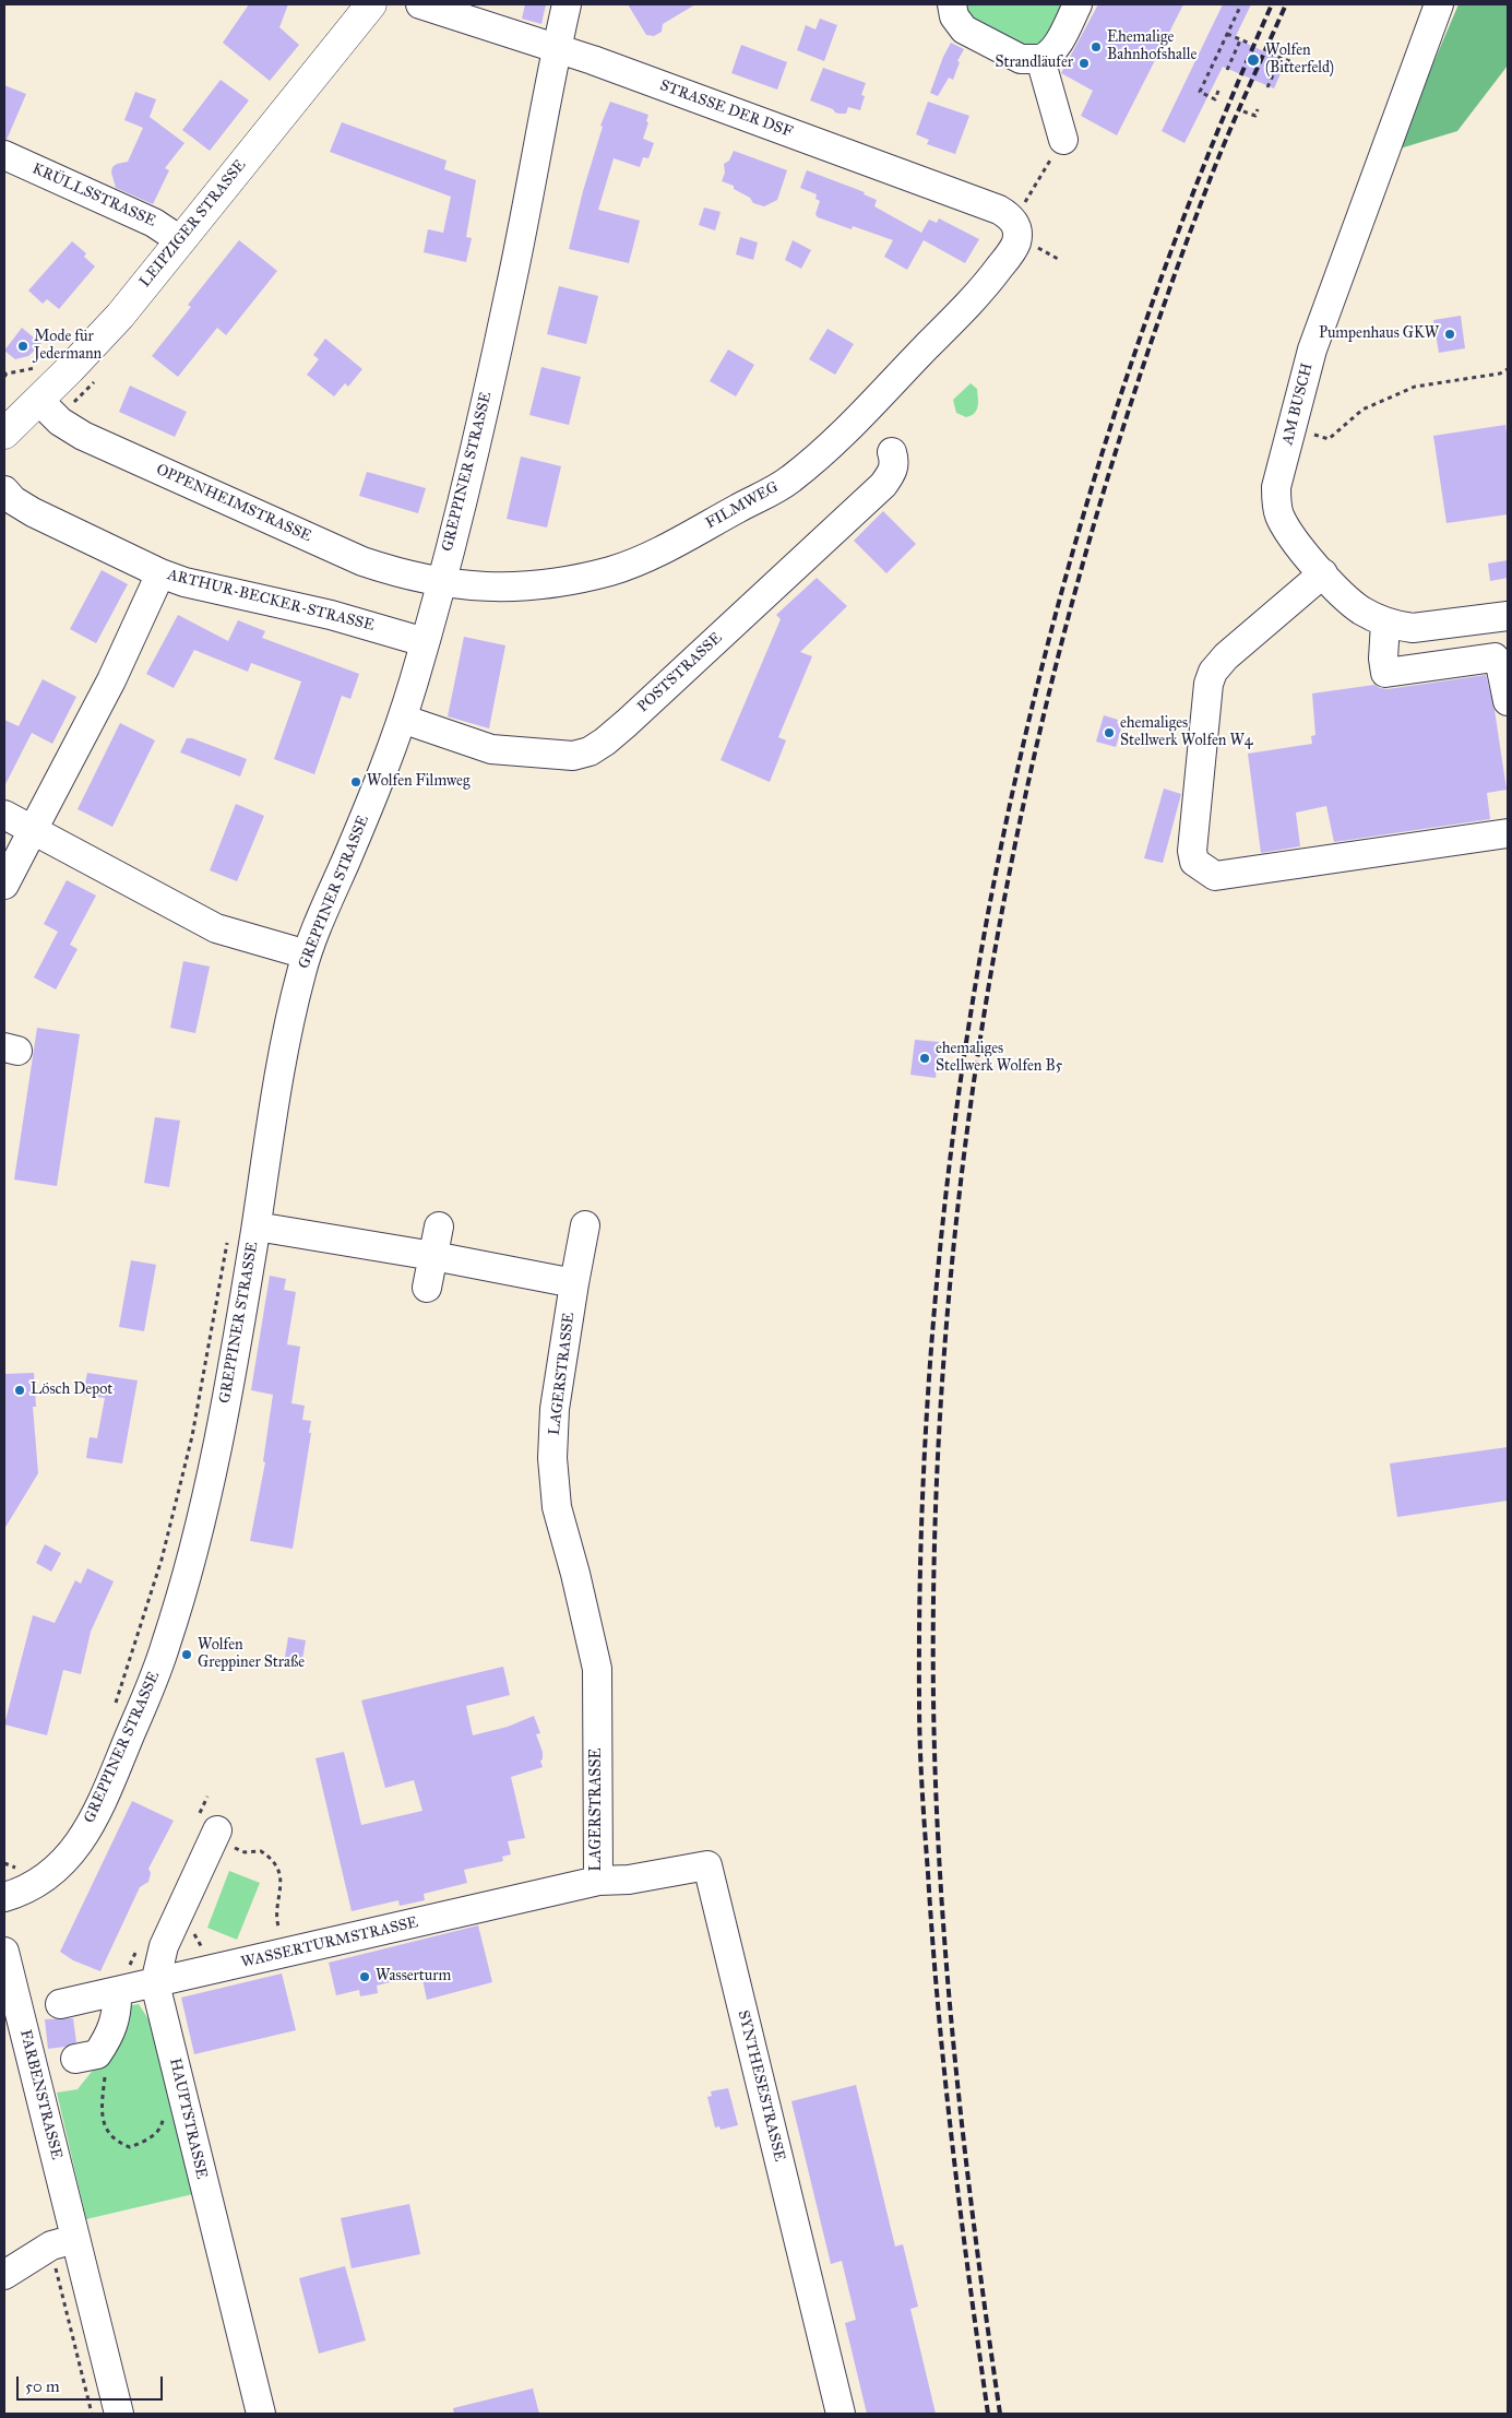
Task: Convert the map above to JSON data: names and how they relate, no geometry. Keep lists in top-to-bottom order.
{
  "streets": {
    "main road": ["LEIPZIGER STRASSE"],
    "street": [
      "STRASSE DER DSF",
      "KRÜLLSSTRASSE",
      "AM BUSCH",
      "GREPPINER STRASSE",
      "OPPENHEIMSTRASSE",
      "FILMWEG",
      "ARTHUR-BECKER-STRASSE",
      "POSTSTRASSE",
      "LAGERSTRASSE",
      "WASSERTURMSTRASSE",
      "SYNTHESESTRASSE",
      "FARBENSTRASSE",
      "HAUPTSTRASSE"
    ]
  },
  "crossings": [
    ["STRASSE DER DSF", "GREPPINER STRASSE"],
    ["STRASSE DER DSF", "FILMWEG"],
    ["KRÜLLSSTRASSE", "LEIPZIGER STRASSE"],
    ["LEIPZIGER STRASSE", "OPPENHEIMSTRASSE"],
    ["GREPPINER STRASSE", "OPPENHEIMSTRASSE"],
    ["GREPPINER STRASSE", "FILMWEG"],
    ["GREPPINER STRASSE", "ARTHUR-BECKER-STRASSE"],
    ["GREPPINER STRASSE", "POSTSTRASSE"],
    ["OPPENHEIMSTRASSE", "FILMWEG"],
    ["LAGERSTRASSE", "WASSERTURMSTRASSE"],
    ["LAGERSTRASSE", "SYNTHESESTRASSE"],
    ["WASSERTURMSTRASSE", "SYNTHESESTRASSE"],
    ["WASSERTURMSTRASSE", "HAUPTSTRASSE"]
  ],
  "places": [
    "Ehemalige Bahnhofshalle",
    "Wolfen (Bitterfeld)",
    "Strandläufer",
    "Pumpenhaus GKW",
    "Mode für Jedermann",
    "ehemaliges Stellwerk Wolfen W4",
    "Wolfen Filmweg",
    "ehemaliges Stellwerk Wolfen B5",
    "Lösch Depot",
    "Wolfen Greppiner Straße",
    "Wasserturm"
  ],
  "scale_bar": "50 m"
}
